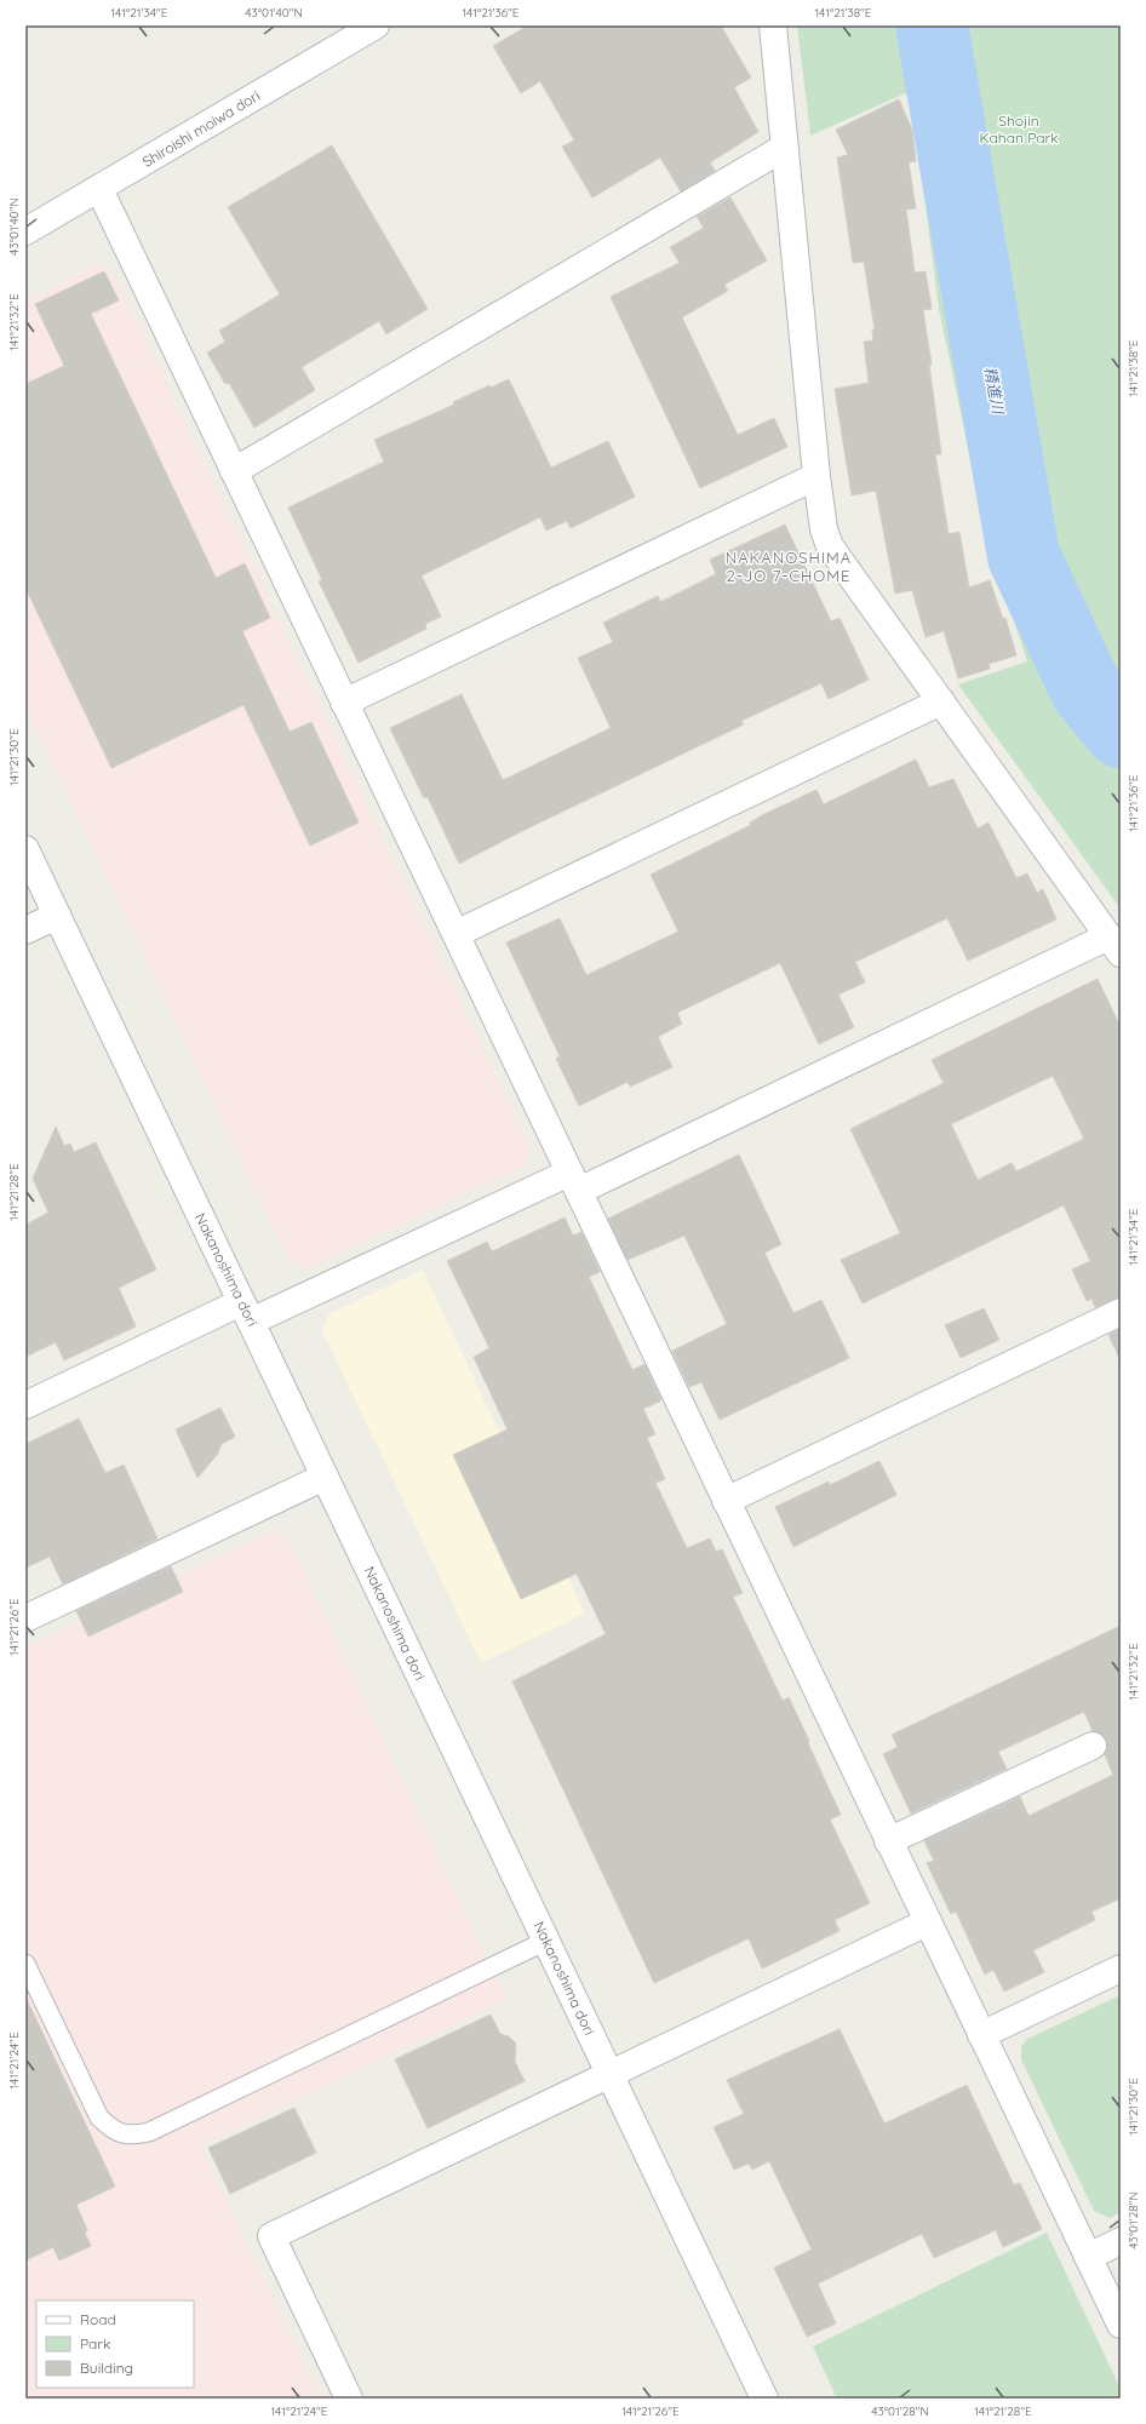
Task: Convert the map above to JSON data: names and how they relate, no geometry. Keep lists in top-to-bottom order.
{
  "streets": {
    "street": ["Shiroishi moiwa dori", "Nakanoshima dori"]
  },
  "districts": ["NAKANOSHIMA 2-JO 7-CHOME"],
  "water": ["精進川"],
  "parks": ["Shojin Kahan Park"],
  "legend": ["Road", "Park", "Building"],
  "coordinates": [
    "141°21'34\"E",
    "43°01'40\"N",
    "141°21'36\"E",
    "141°21'38\"E",
    "141°21'32\"E",
    "141°21'30\"E",
    "141°21'28\"E",
    "141°21'26\"E",
    "141°21'24\"E",
    "43°01'28\"N"
  ]
}
